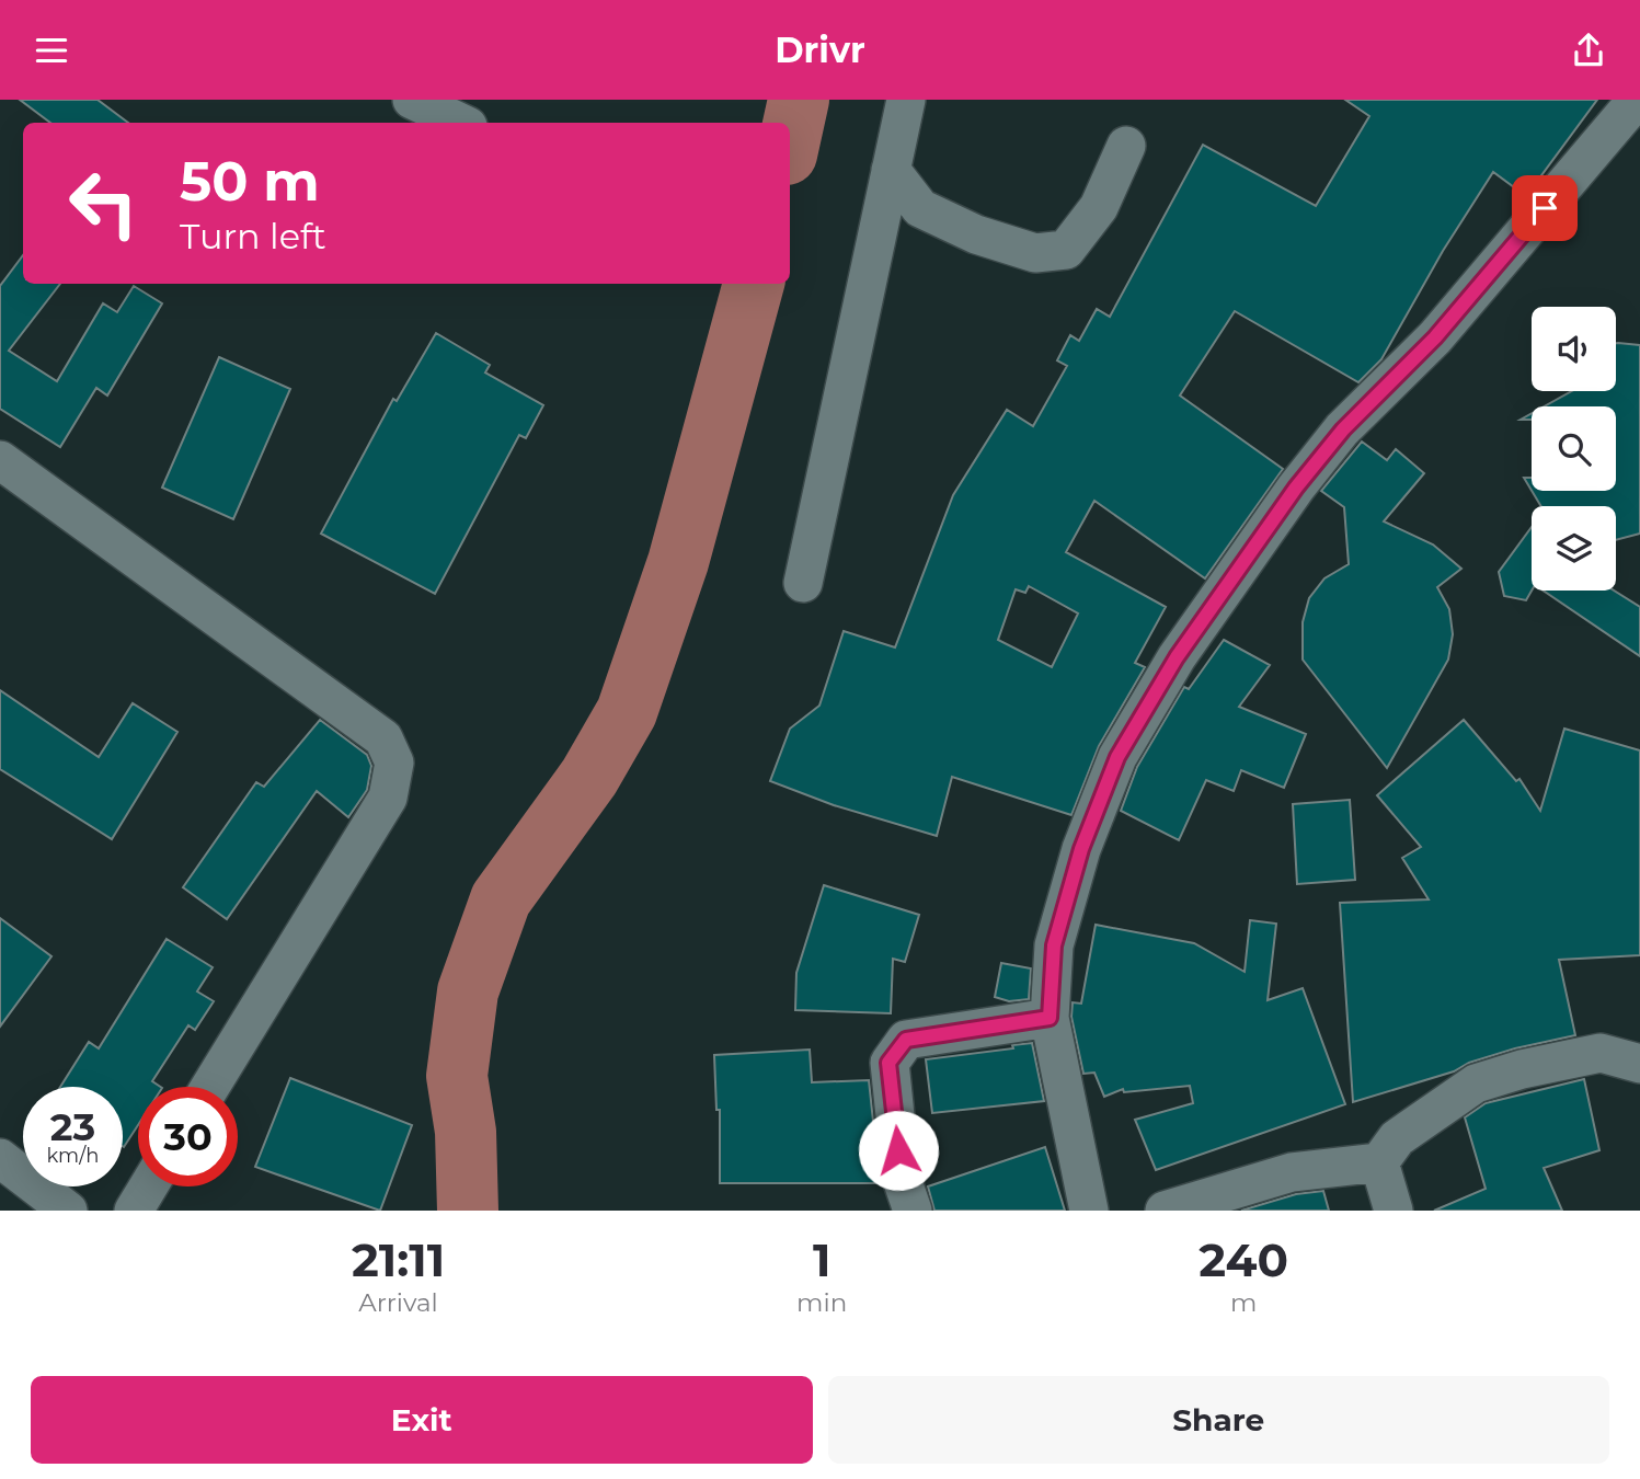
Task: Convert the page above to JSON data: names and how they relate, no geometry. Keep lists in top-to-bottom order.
{
  "page": {
    "header": "Drivr",
    "turn": ["50 m", "Turn left"],
    "speed": "23 km/h",
    "limit": "30",
    "eta": [
      "21:11",
      "Arrival",
      "1",
      "min",
      "240",
      "m"
    ],
    "buttons": ["Exit", "Share"]
  }
}
